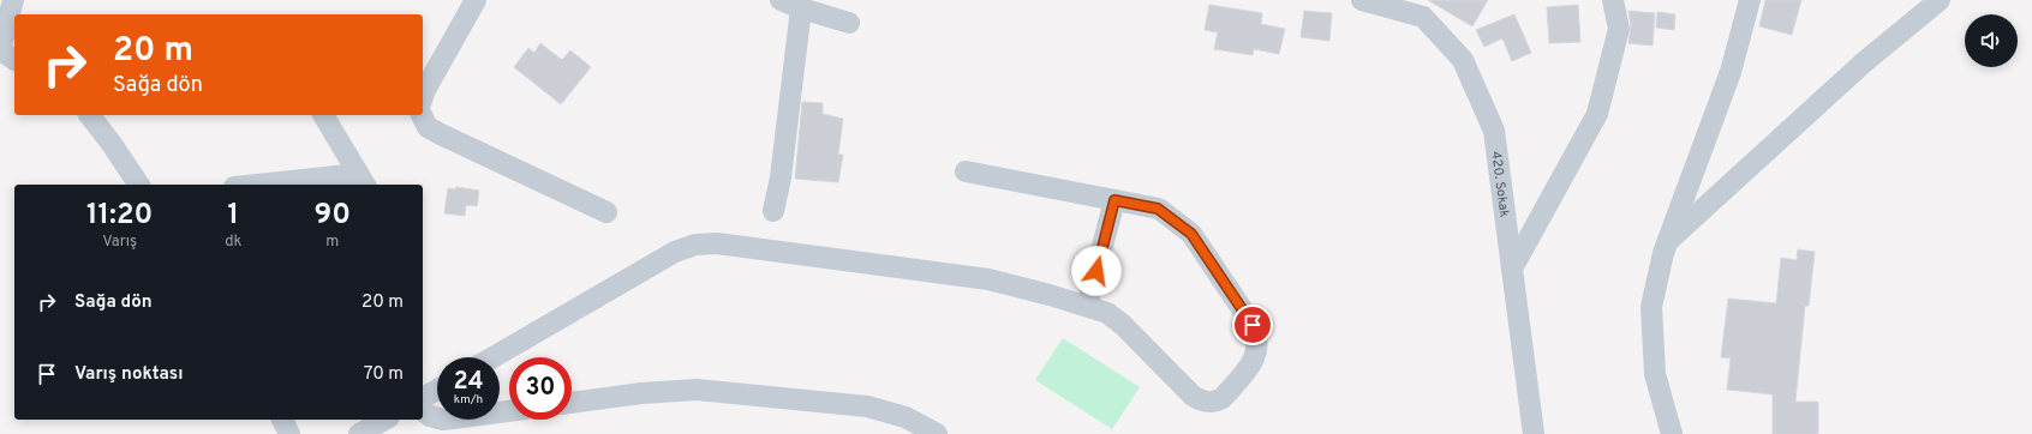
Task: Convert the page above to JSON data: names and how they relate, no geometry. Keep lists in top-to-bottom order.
{
  "streets": {
    "street": ["420. Sokak"]
  },
  "page": {
    "turn": ["20 m", "Sağa dön"],
    "eta": [
      "11:20",
      "Varış",
      "1",
      "dk",
      "90",
      "m"
    ],
    "list": [
      {
        "name": "Sağa dön",
        "value": "20 m"
      },
      {
        "name": "Varış noktası",
        "value": "70 m"
      }
    ],
    "speed": "24 km/h",
    "limit": "30"
  }
}
